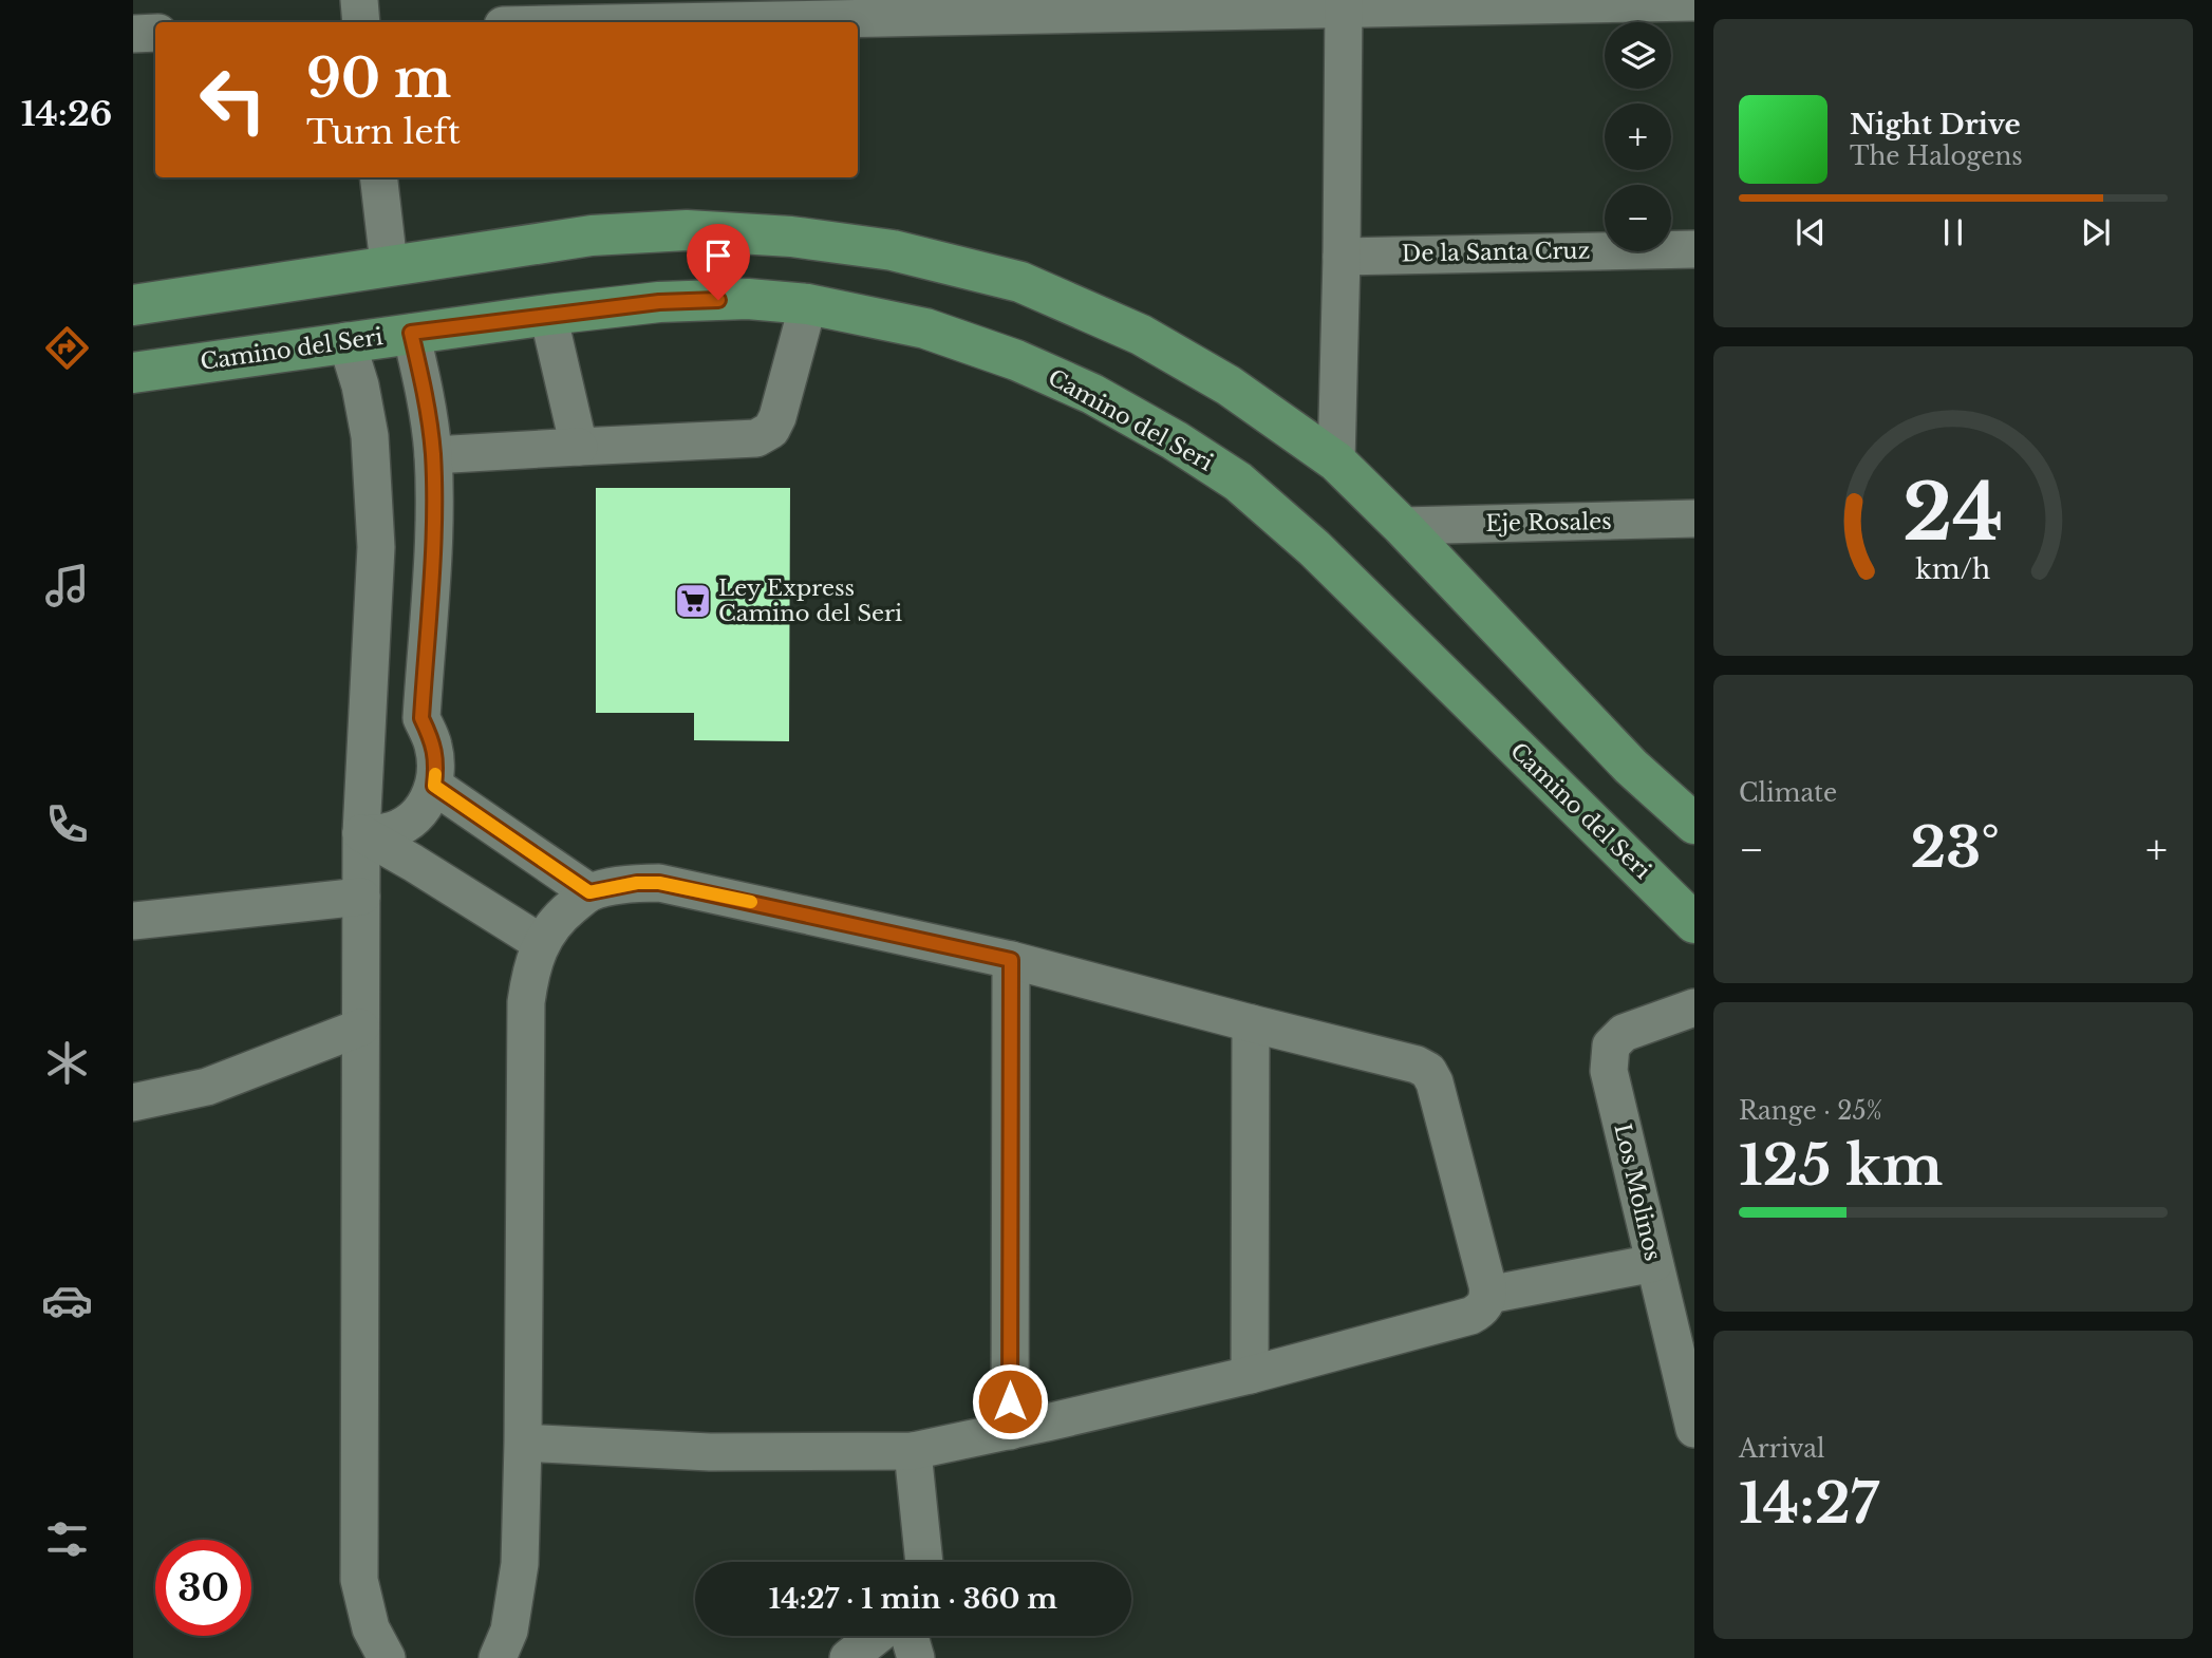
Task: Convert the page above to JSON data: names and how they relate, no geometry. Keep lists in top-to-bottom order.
{
  "streets": {
    "main road": ["Camino del Seri"],
    "street": ["De la Santa Cruz", "Eje Rosales", "Los Molinos"]
  },
  "places": {
    "supermarket": ["Ley Express Camino del Seri"]
  },
  "page": {
    "tabs": "14:26",
    "map_buttons": ["+", "−"],
    "turn": ["90 m", "Turn left"],
    "song": ["Night Drive", "The Halogens"],
    "tile": [
      "Climate",
      ["Range · 25%", "125 km"],
      ["Arrival", "14:27"]
    ],
    "heat": ["−", "23°", "+"],
    "limit": "30",
    "trip": "14:27 · 1 min · 360 m",
    "gauge": ["24", "km/h"]
  }
}
